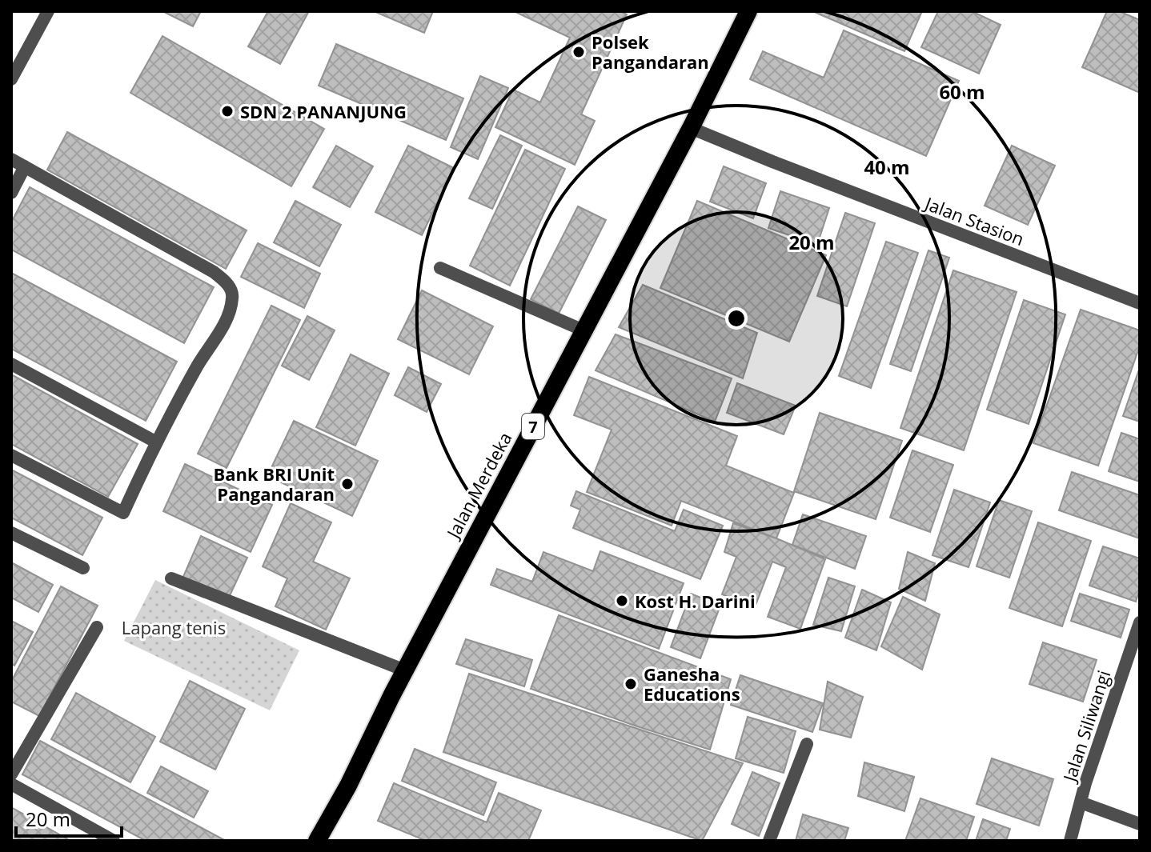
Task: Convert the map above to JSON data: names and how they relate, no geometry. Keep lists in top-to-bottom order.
{
  "streets": {
    "highway": ["7", "Jalan Merdeka"],
    "street": ["Jalan Stasion", "Jalan Siliwangi"]
  },
  "crossings": [
    ["Jalan Stasion", "Jalan Merdeka"]
  ],
  "parks": ["Lapang tenis"],
  "places": [
    "Polsek Pangandaran",
    "SDN 2 PANANJUNG",
    "Bank BRI Unit Pangandaran",
    "Kost H. Darini",
    "Ganesha Educations"
  ],
  "scale_bar": "20 m",
  "rings": ["60 m", "40 m", "20 m"]
}
